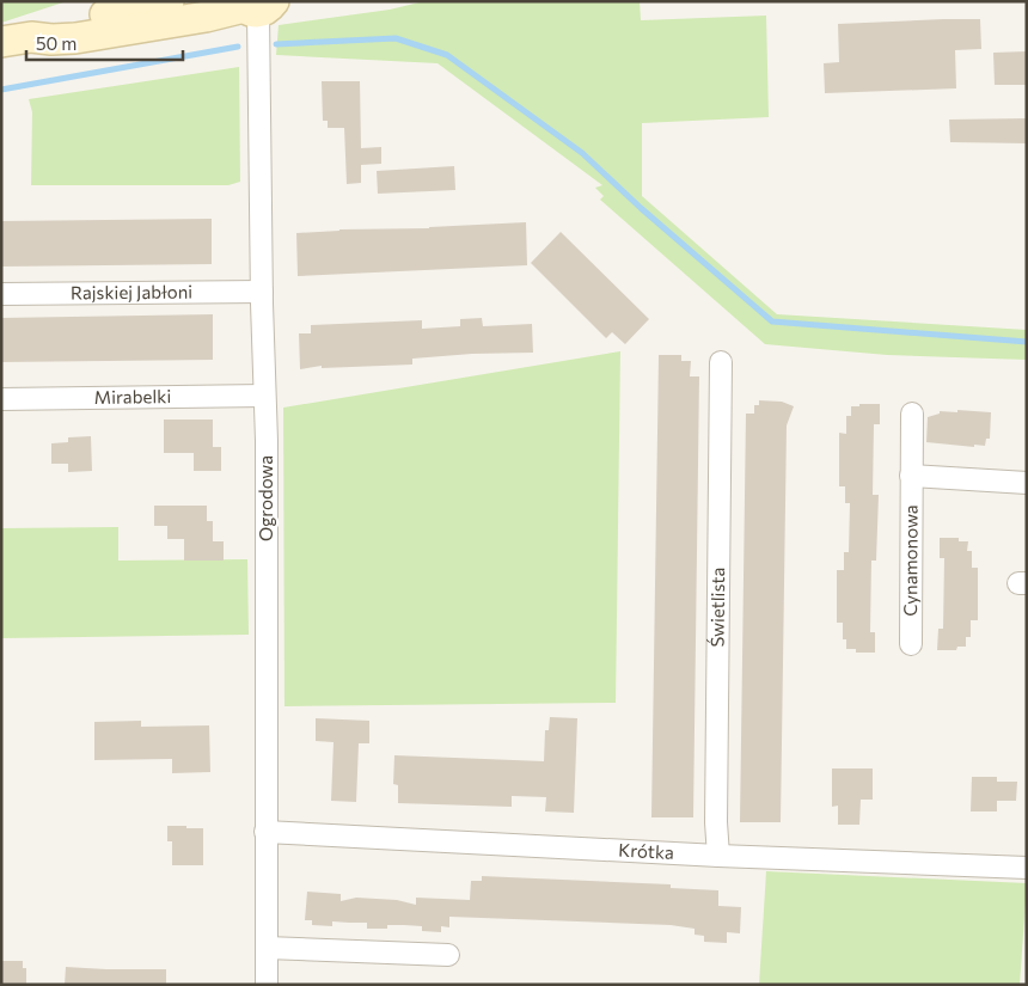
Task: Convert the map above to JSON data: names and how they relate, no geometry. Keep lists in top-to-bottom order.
{
  "streets": {
    "street": [
      "Rajskiej Jabłoni",
      "Mirabelki",
      "Ogrodowa",
      "Cynamonowa",
      "Świetlista",
      "Krótka"
    ]
  },
  "crossings": [
    ["Rajskiej Jabłoni", "Ogrodowa"],
    ["Mirabelki", "Ogrodowa"],
    ["Ogrodowa", "Krótka"],
    ["Świetlista", "Krótka"]
  ],
  "scale_bar": "50 m"
}
